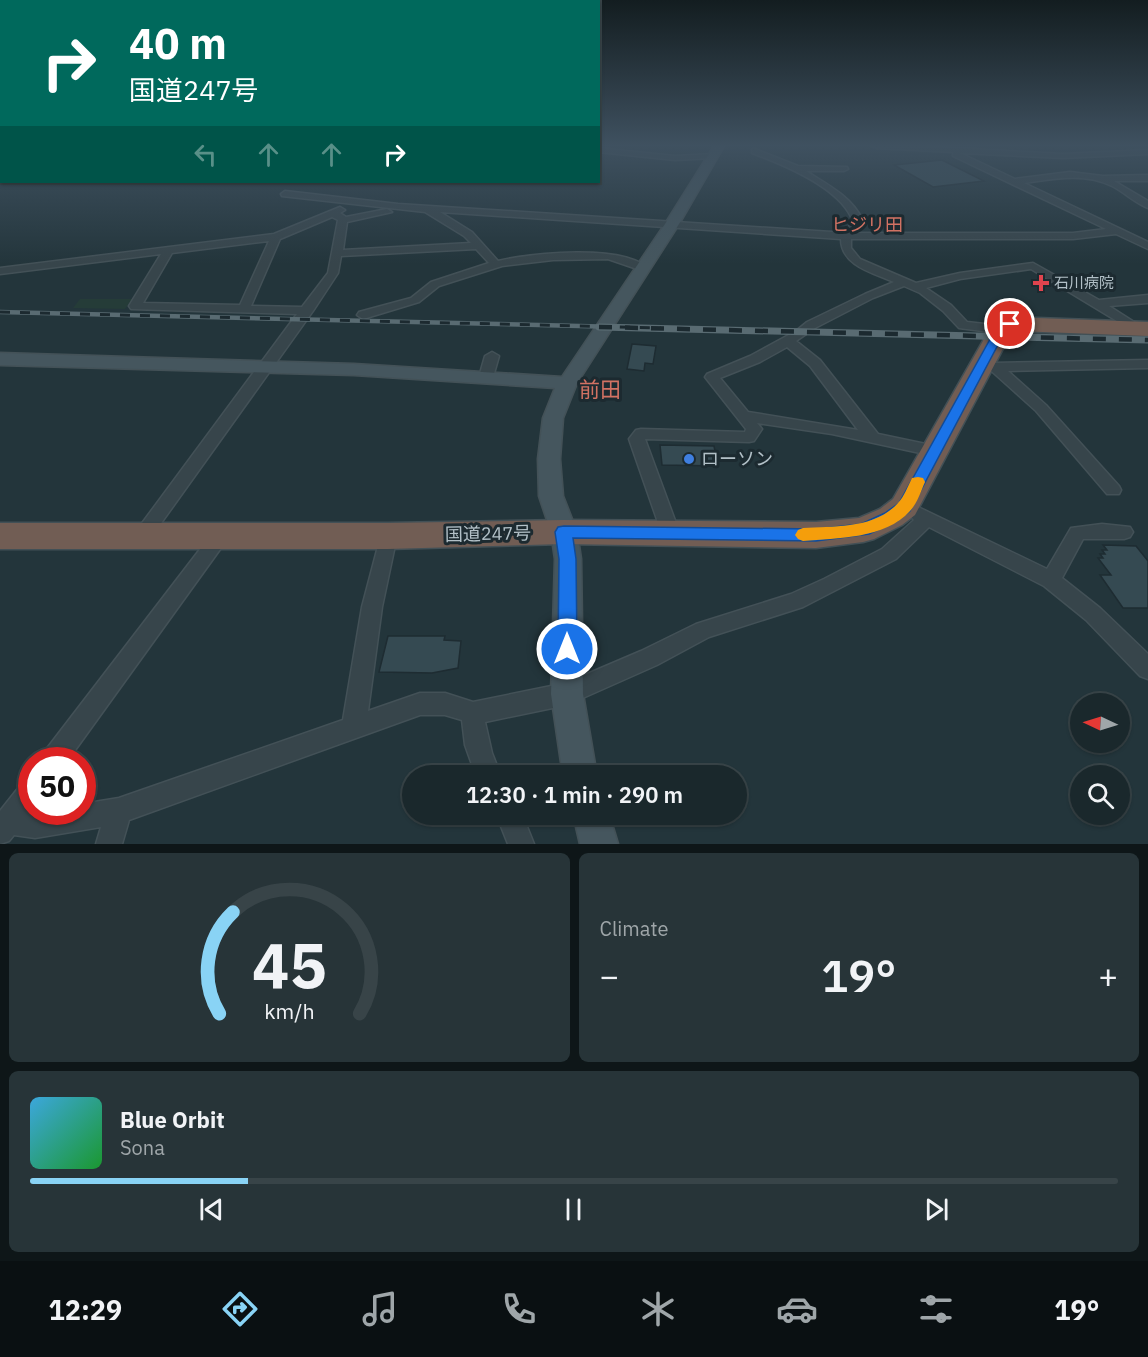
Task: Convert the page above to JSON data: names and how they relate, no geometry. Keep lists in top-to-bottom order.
{
  "streets": {
    "highway": ["国道247号"]
  },
  "districts": ["ヒジリ田", "前田"],
  "places": {
    "health": ["石川病院"],
    "other": ["ローソン"]
  },
  "north": "left",
  "page": {
    "turn": ["40 m", "国道247号"],
    "limit": "50",
    "trip": "12:30 · 1 min · 290 m",
    "tile": "Climate",
    "heat": ["−", "19°", "+"],
    "song": ["Blue Orbit", "Sona"],
    "tabs": ["12:29", "19°"],
    "gauge": ["45", "km/h"]
  }
}
